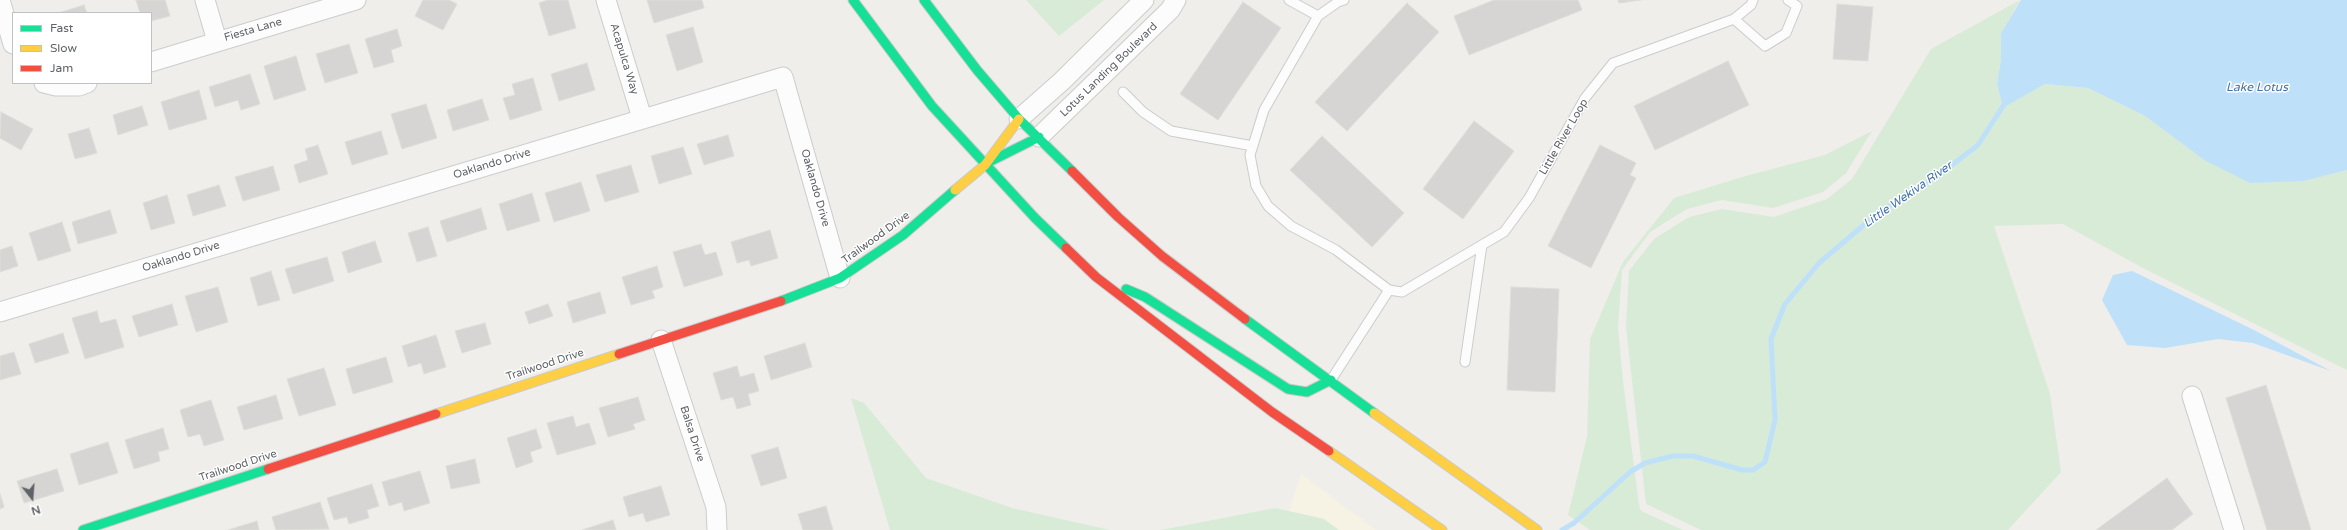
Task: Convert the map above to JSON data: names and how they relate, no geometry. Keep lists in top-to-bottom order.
{
  "streets": {
    "main road": ["Trailwood Drive"],
    "street": [
      "Fiesta Lane",
      "Acapulca Way",
      "Lotus Landing Boulevard",
      "Oaklando Drive",
      "Balsa Drive"
    ],
    "lane": ["Little River Loop"]
  },
  "crossings": [
    ["Acapulca Way", "Oaklando Drive"],
    ["Lotus Landing Boulevard", "Trailwood Drive"],
    ["Oaklando Drive", "Trailwood Drive"],
    ["Trailwood Drive", "Balsa Drive"]
  ],
  "water": ["Lake Lotus", "Little Wekiva River"],
  "legend": ["Fast", "Slow", "Jam"],
  "north": "bottom"
}
